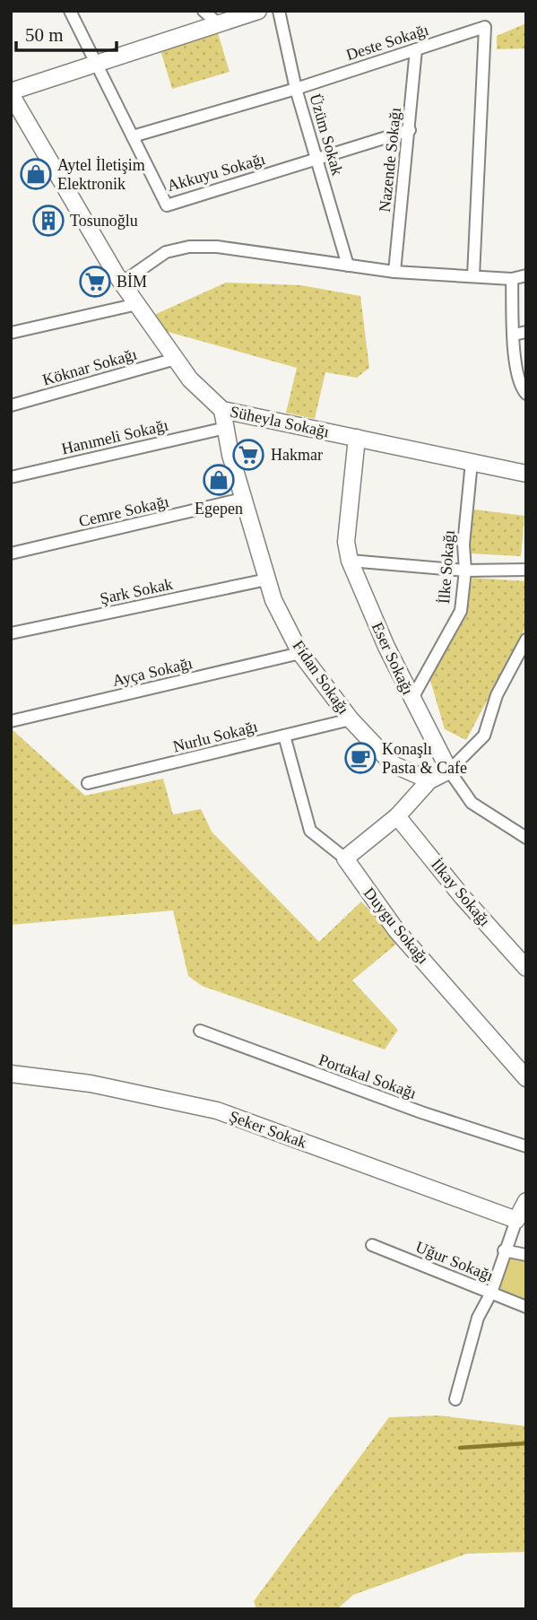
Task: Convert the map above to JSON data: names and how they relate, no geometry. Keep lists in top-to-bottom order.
{
  "streets": {
    "street": [
      "Deste Sokağı",
      "Üzüm Sokak",
      "Nazende Sokağı",
      "Akkuyu Sokağı",
      "Köknar Sokağı",
      "Süheyla Sokağı",
      "Hanımeli Sokağı",
      "Cemre Sokağı",
      "İlke Sokağı",
      "Şark Sokak",
      "Eser Sokağı",
      "Ayça Sokağı",
      "Fidan Sokağı",
      "Nurlu Sokağı",
      "İlkay Sokağı",
      "Duygu Sokağı",
      "Portakal Sokağı",
      "Şeker Sokak",
      "Uğur Sokağı"
    ]
  },
  "crossings": [
    ["Deste Sokağı", "Üzüm Sokak"],
    ["Deste Sokağı", "Nazende Sokağı"],
    ["Deste Sokağı", "Akkuyu Sokağı"],
    ["Üzüm Sokak", "Akkuyu Sokağı"],
    ["Nazende Sokağı", "Akkuyu Sokağı"],
    ["Köknar Sokağı", "Süheyla Sokağı"],
    ["Süheyla Sokağı", "İlke Sokağı"],
    ["Süheyla Sokağı", "Eser Sokağı"],
    ["Süheyla Sokağı", "Fidan Sokağı"],
    ["Hanımeli Sokağı", "Fidan Sokağı"],
    ["Cemre Sokağı", "Fidan Sokağı"],
    ["İlke Sokağı", "Eser Sokağı"],
    ["Şark Sokak", "Fidan Sokağı"],
    ["Ayça Sokağı", "Fidan Sokağı"],
    ["Fidan Sokağı", "Nurlu Sokağı"]
  ],
  "places": {
    "shop": ["Aytel İletişim Elektronik", "Egepen"],
    "building": ["Tosunoğlu"],
    "supermarket": ["BİM", "Hakmar"],
    "cafe": ["Konaşlı Pasta & Cafe"]
  },
  "scale_bar": "50 m"
}
